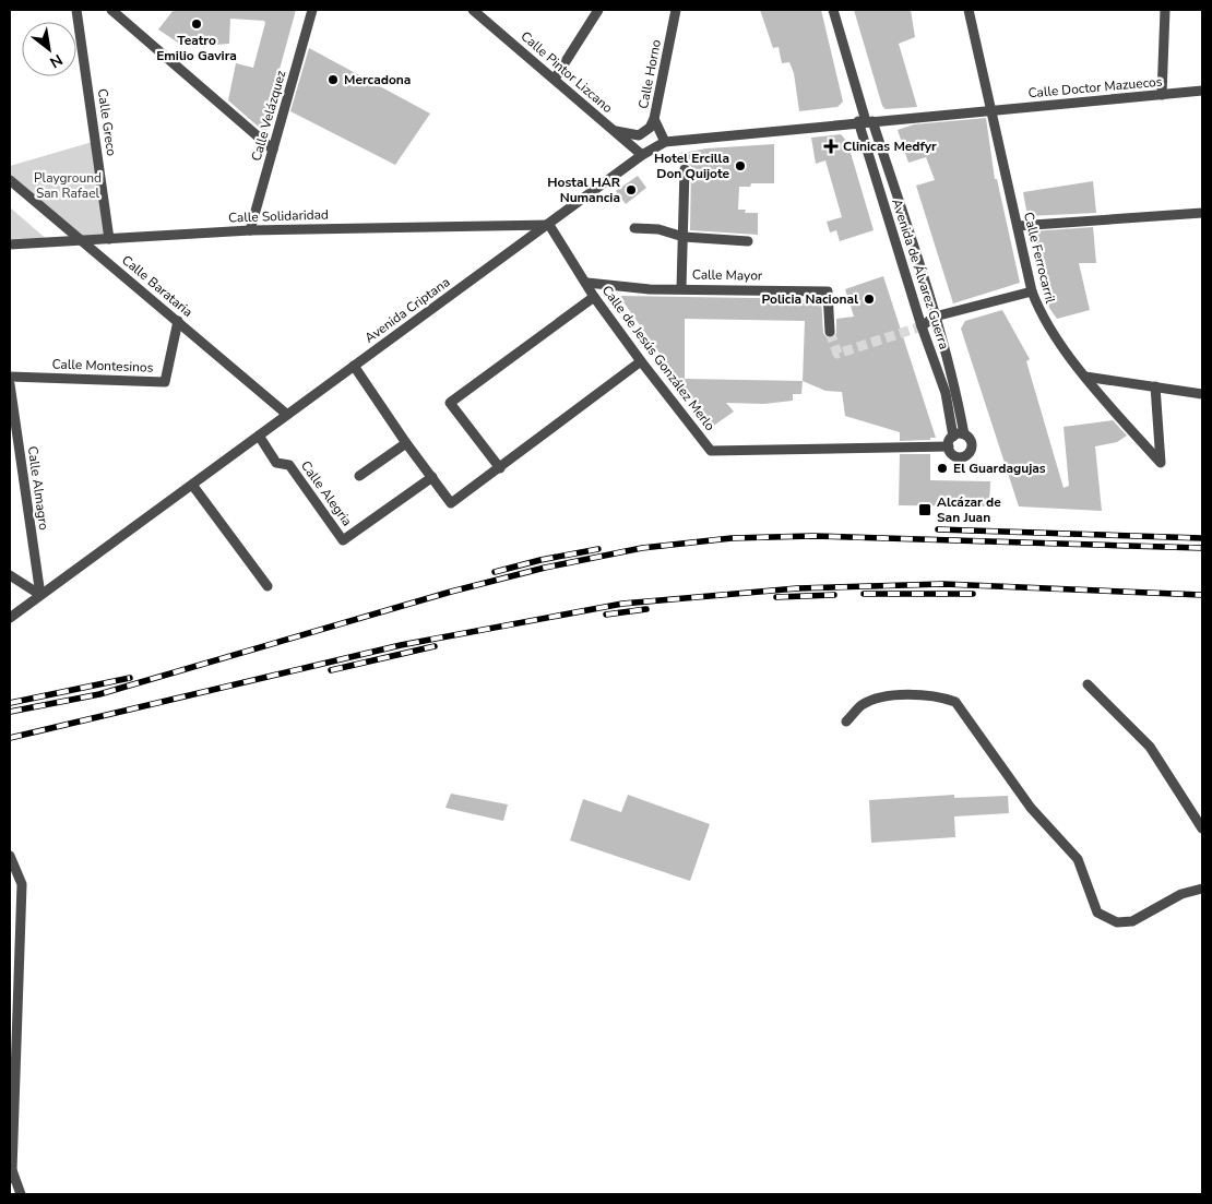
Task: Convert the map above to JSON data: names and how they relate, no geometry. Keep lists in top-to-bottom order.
{
  "streets": {
    "street": [
      "Calle Pintor Lizcano",
      "Calle Horno",
      "Calle Doctor Mazuecos",
      "Calle Velázquez",
      "Calle Greco",
      "Calle Solidaridad",
      "Calle Ferrocarril",
      "Avenida de Álvarez Guerra",
      "Calle Mayor",
      "Calle Barataria",
      "Avenida Criptana",
      "Calle de Jesús González Merlo",
      "Calle Montesinos",
      "Calle Almagro",
      "Calle Alegria"
    ]
  },
  "crossings": [
    ["Calle Pintor Lizcano", "Avenida Criptana"],
    ["Calle Horno", "Avenida Criptana"],
    ["Calle Doctor Mazuecos", "Calle Ferrocarril"],
    ["Calle Doctor Mazuecos", "Avenida de Álvarez Guerra"],
    ["Calle Doctor Mazuecos", "Avenida Criptana"],
    ["Calle Velázquez", "Calle Solidaridad"],
    ["Calle Greco", "Calle Solidaridad"],
    ["Calle Solidaridad", "Calle Barataria"],
    ["Calle Solidaridad", "Avenida Criptana"],
    ["Calle Solidaridad", "Calle de Jesús González Merlo"],
    ["Avenida de Álvarez Guerra", "Avenida Criptana"],
    ["Avenida de Álvarez Guerra", "Calle de Jesús González Merlo"],
    ["Calle Mayor", "Calle de Jesús González Merlo"],
    ["Calle Barataria", "Avenida Criptana"],
    ["Calle Barataria", "Calle Montesinos"],
    ["Avenida Criptana", "Calle de Jesús González Merlo"],
    ["Avenida Criptana", "Calle Almagro"],
    ["Avenida Criptana", "Calle Alegria"]
  ],
  "parks": ["Playground San Rafael"],
  "places": {
    "other": [
      "Teatro Emilio Gavira",
      "Mercadona",
      "Hotel Ercilla Don Quijote",
      "Hostal HAR Numancia",
      "Policia Nacional",
      "El Guardagujas"
    ],
    "health": ["Clinicas Medfyr"],
    "transit": ["Alcázar de San Juan"]
  },
  "north": "bottom right"
}
